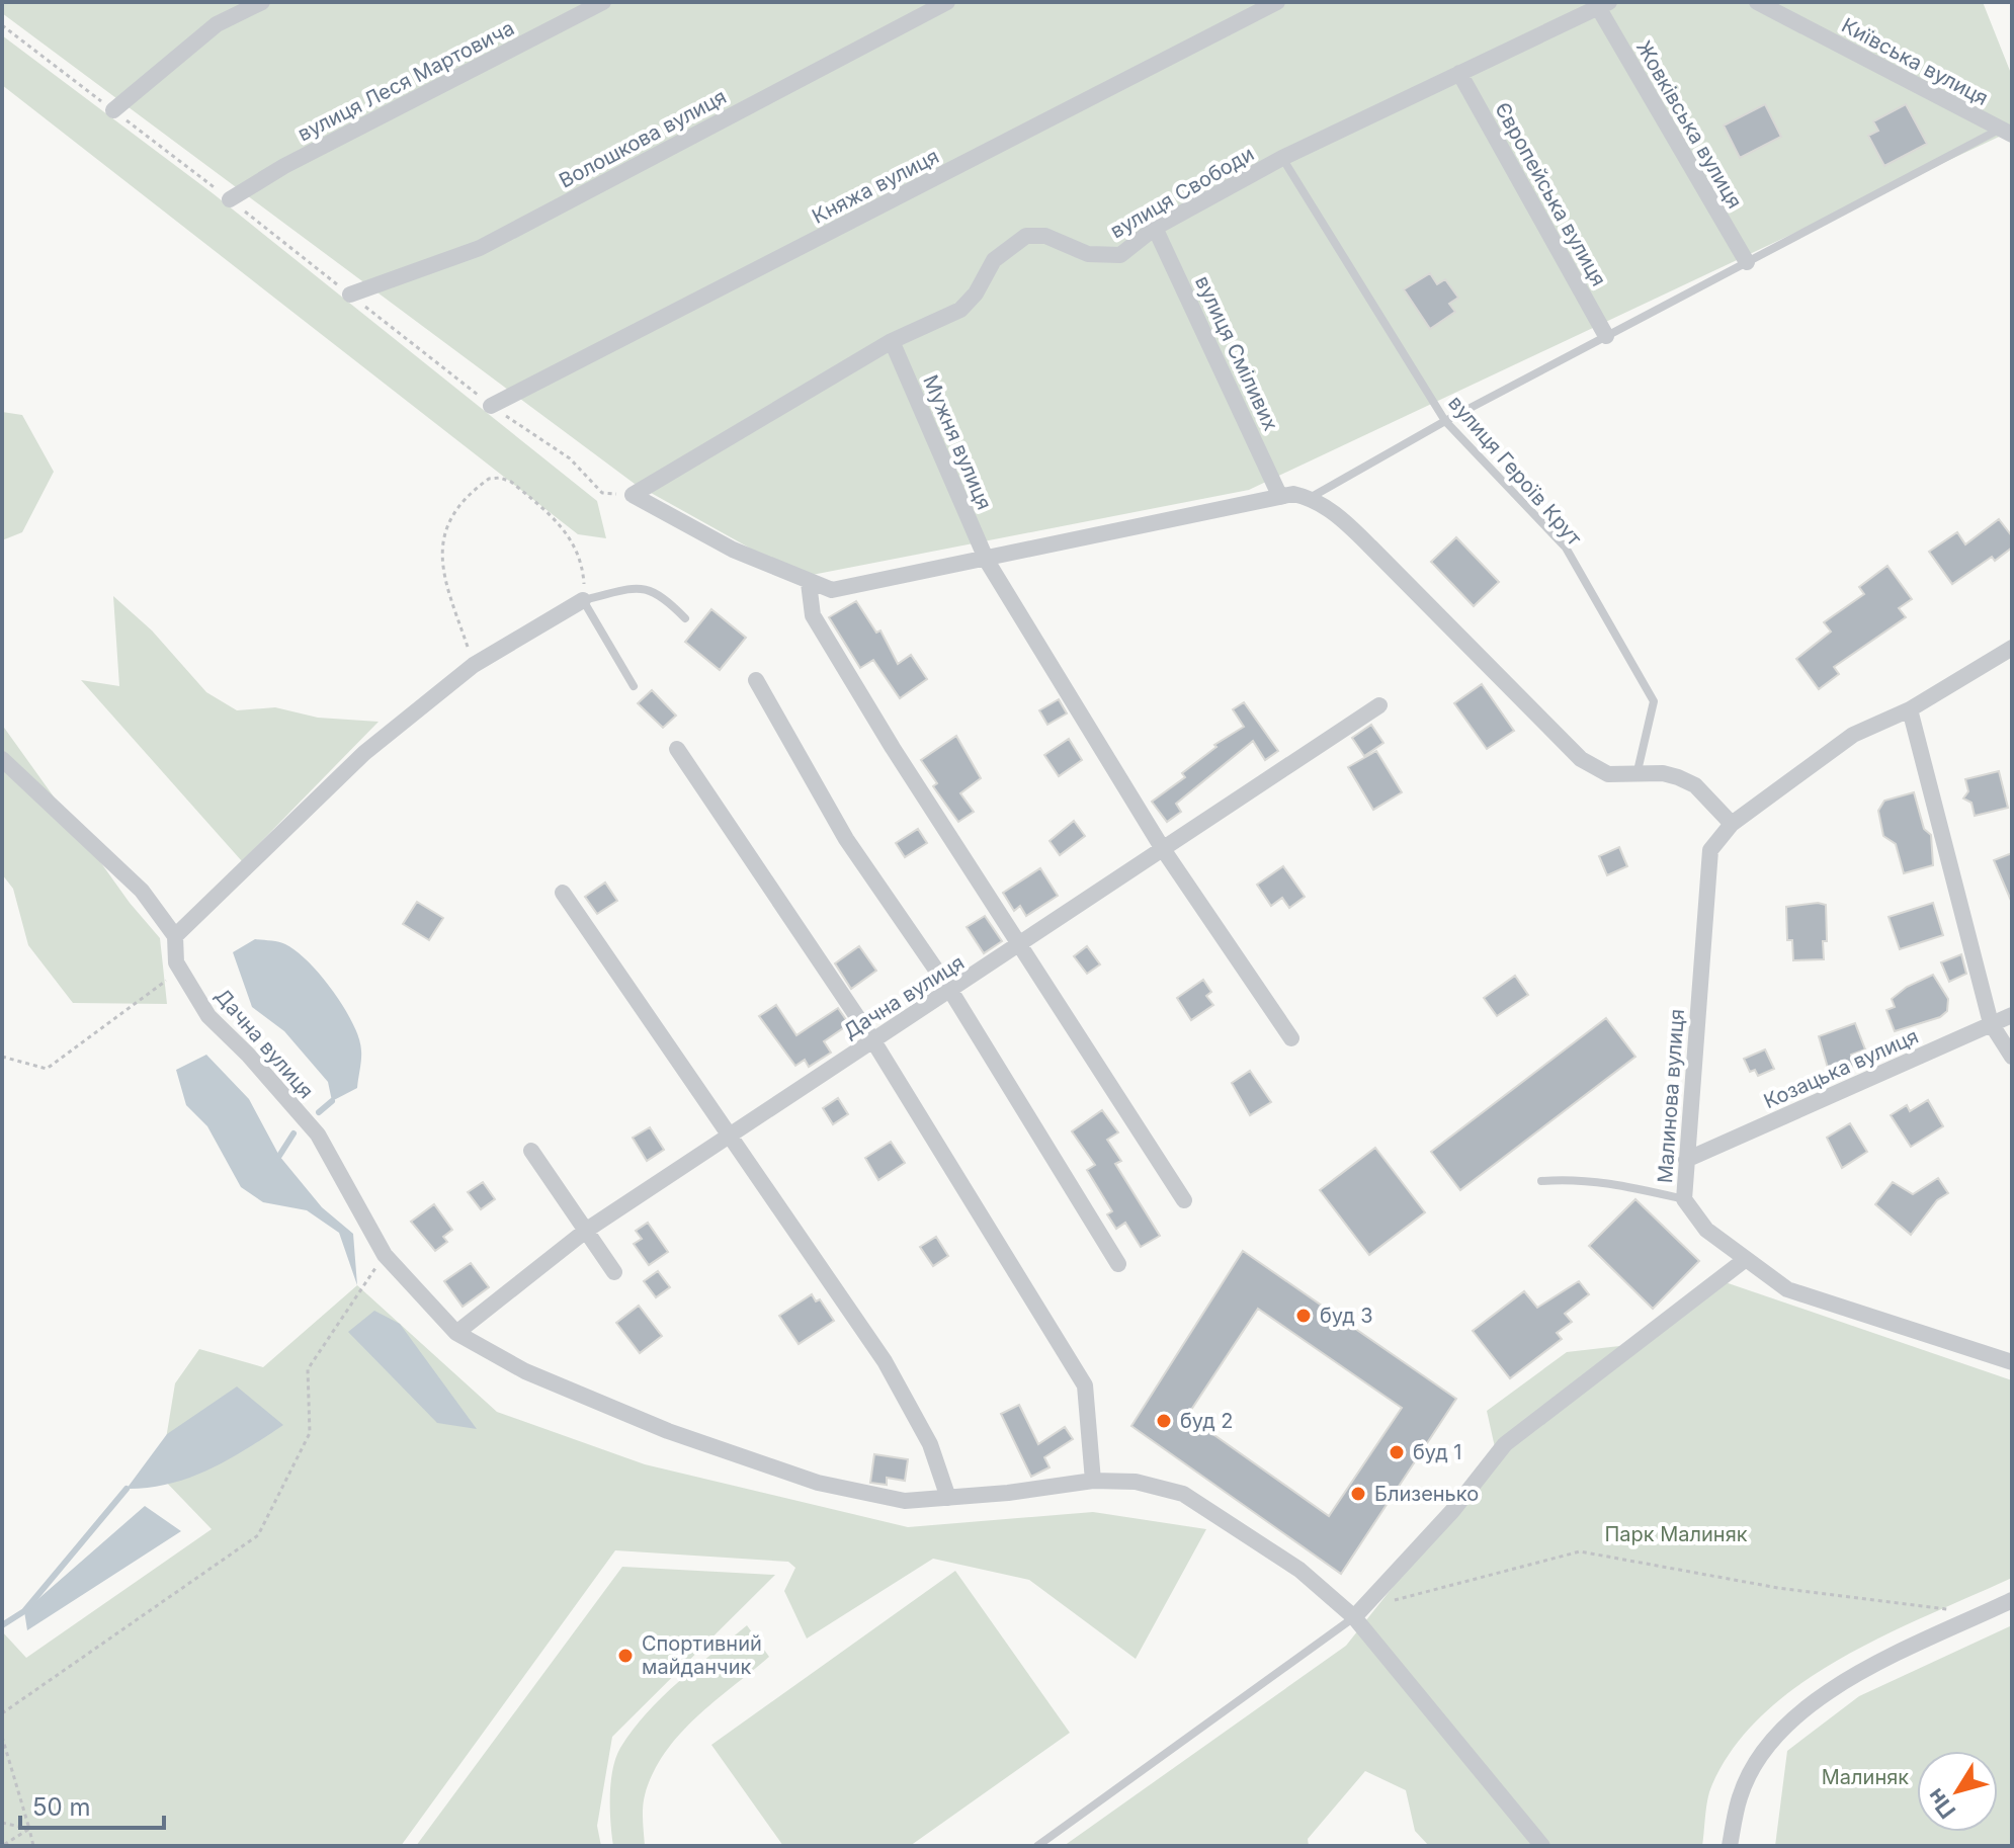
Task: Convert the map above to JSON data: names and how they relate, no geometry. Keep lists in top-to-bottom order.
{
  "streets": {
    "street": [
      "Київська вулиця",
      "вулиця Леся Мартовича",
      "Жовківська вулиця",
      "Волошкова вулиця",
      "Княжа вулиця",
      "вулиця Свободи",
      "Європейська вулиця",
      "вулиця Сміливих",
      "Мужня вулиця",
      "Дачна вулиця",
      "Козацька вулиця",
      "Малинова вулиця"
    ],
    "lane": ["вулиця Героїв Крут"]
  },
  "crossings": [
    ["Жовківська вулиця", "вулиця Свободи"],
    ["вулиця Свободи", "Європейська вулиця"],
    ["вулиця Свободи", "вулиця Сміливих"],
    ["вулиця Свободи", "Мужня вулиця"],
    ["вулиця Свободи", "вулиця Героїв Крут"],
    ["Мужня вулиця", "Дачна вулиця"],
    ["Козацька вулиця", "Малинова вулиця"]
  ],
  "parks": ["Парк Малиняк", "Малиняк"],
  "places": [
    "буд 3",
    "буд 2",
    "буд 1",
    "Близенько",
    "Спортивний майданчик"
  ],
  "scale_bar": "50 m",
  "north": "bottom left"
}
